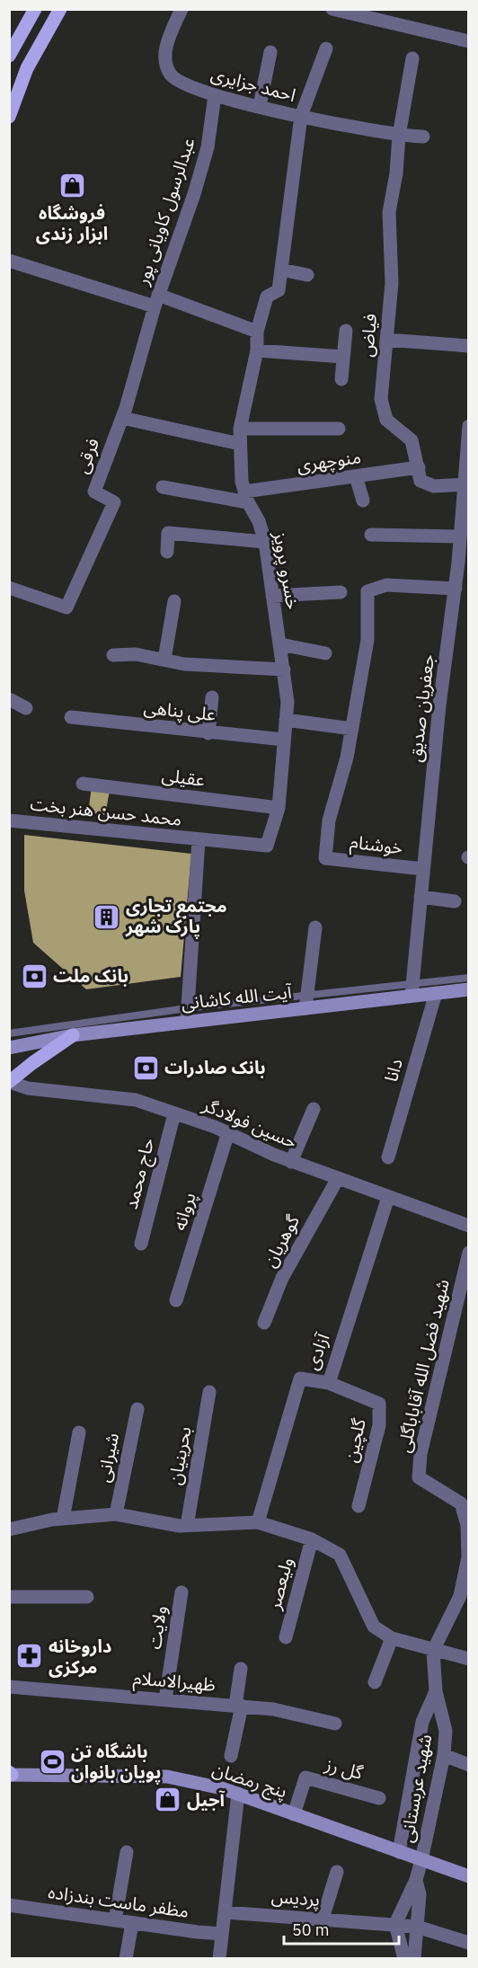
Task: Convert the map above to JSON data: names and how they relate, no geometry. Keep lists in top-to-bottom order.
{
  "streets": {
    "main road": ["آیت الله کاشانی", "پنج رمضان"],
    "street": [
      "احمد جزایری",
      "عبدالرسول کاویانی پور",
      "فیاض",
      "فرقی",
      "منوچهری",
      "خسرو پرویز",
      "جعفریان صدیق",
      "علی پناهی",
      "عقیلی",
      "محمد حسن هنر بخت",
      "خوشنام",
      "دانا",
      "حسین فولادگر",
      "حاج محمد",
      "پروانه",
      "گوهریان",
      "آزادی",
      "شهید فضل الله آقاباباگلی",
      "گلچین",
      "بحرینیان",
      "شیرانی",
      "ولیعصر",
      "ولایت",
      "ظهیرالاسلام",
      "گل رز",
      "شهید عربستانی",
      "پردیس",
      "مظفر ماست بندزاده"
    ]
  },
  "crossings": [
    ["احمد جزایری", "عبدالرسول کاویانی پور"],
    ["احمد جزایری", "فیاض"],
    ["احمد جزایری", "خسرو پرویز"],
    ["عبدالرسول کاویانی پور", "فرقی"],
    ["فیاض", "منوچهری"],
    ["فیاض", "جعفریان صدیق"],
    ["منوچهری", "خسرو پرویز"],
    ["خسرو پرویز", "علی پناهی"],
    ["خسرو پرویز", "عقیلی"],
    ["خسرو پرویز", "محمد حسن هنر بخت"],
    ["جعفریان صدیق", "خوشنام"],
    ["جعفریان صدیق", "آیت الله کاشانی"],
    ["آیت الله کاشانی", "دانا"],
    ["حسین فولادگر", "حاج محمد"],
    ["حسین فولادگر", "پروانه"],
    ["حسین فولادگر", "گوهریان"],
    ["حسین فولادگر", "آزادی"],
    ["آزادی", "گلچین"],
    ["شهید فضل الله آقاباباگلی", "شهید عربستانی"],
    ["ولایت", "ظهیرالاسلام"],
    ["گل رز", "پنج رمضان"],
    ["پنج رمضان", "شهید عربستانی"]
  ],
  "places": {
    "shop": ["فروشگاه ابزار زندی", "آجیل"],
    "building": ["مجتمع تجاری پارک شهر"],
    "bank": ["بانک ملت", "بانک صادرات"],
    "pharmacy": ["داروخانه مرکزی"],
    "sports": ["باشگاه تن پویان بانوان"]
  },
  "scale_bar": "50 m"
}
